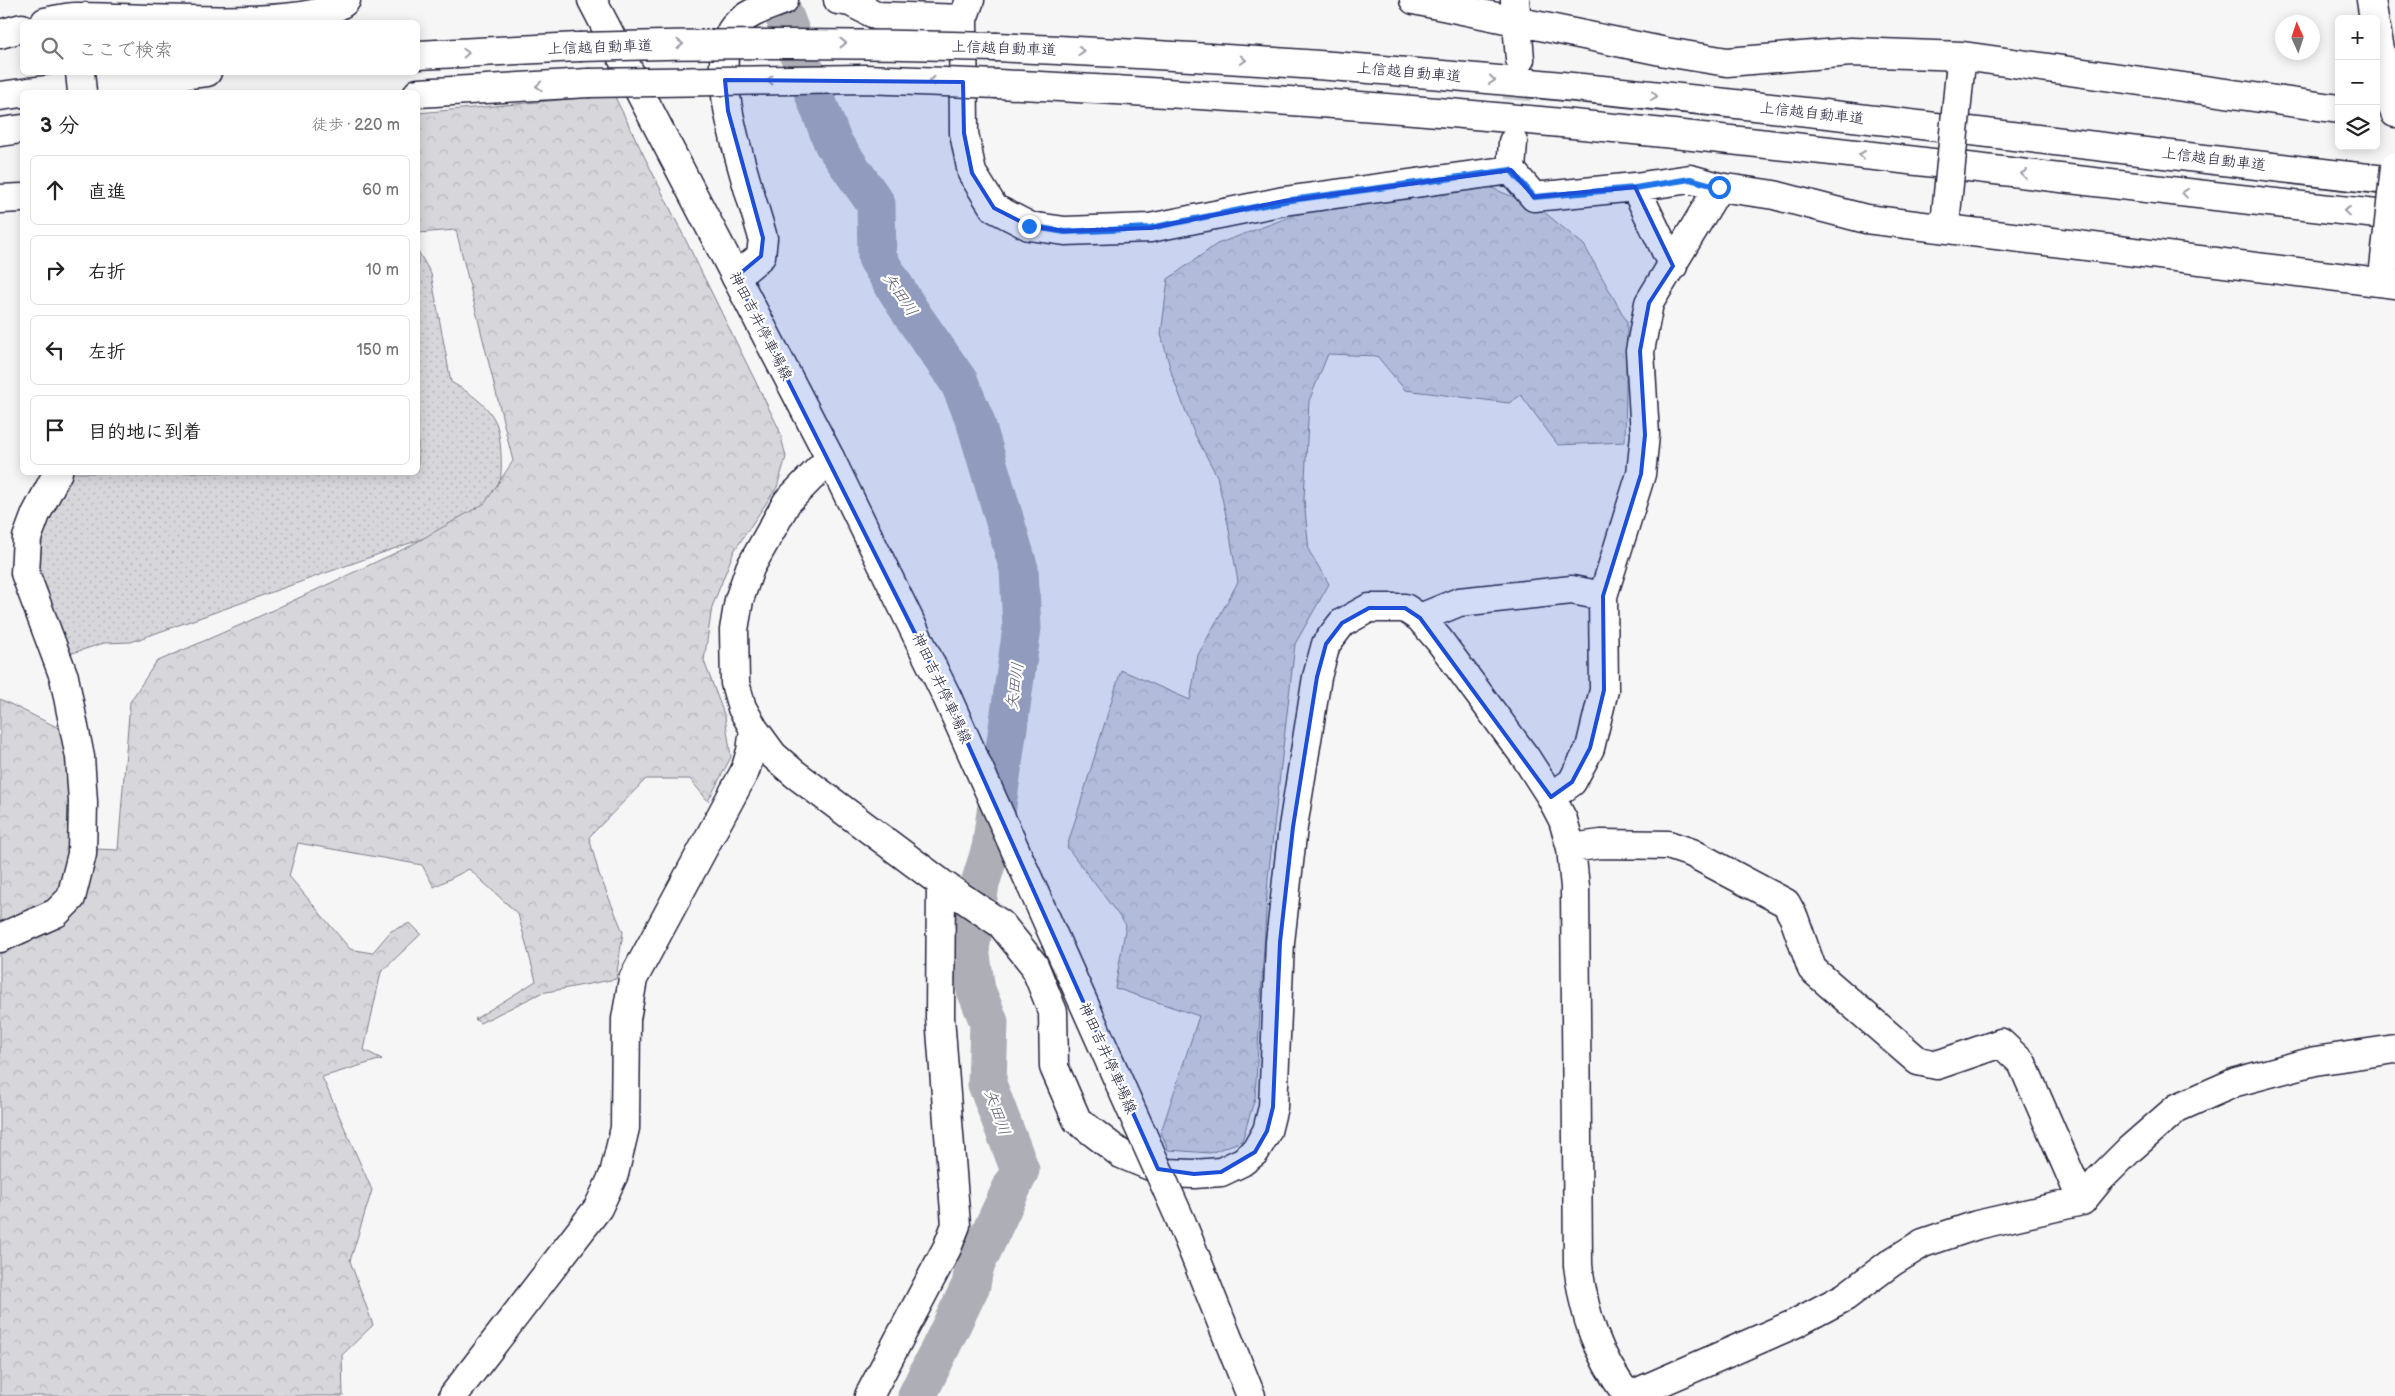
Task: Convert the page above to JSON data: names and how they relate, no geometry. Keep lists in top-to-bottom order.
{
  "streets": {
    "main road": ["上信越自動車道", "神田吉井停車場線"]
  },
  "water": ["矢田川"],
  "north": "top",
  "page": {
    "map_buttons": ["+", "−"],
    "search": "ここで検索",
    "heading": ["3 分", "徒歩 · 220 m"],
    "list": [
      ["直進", "60 m"],
      ["右折", "10 m"],
      ["左折", "150 m"],
      "目的地に到着"
    ]
  }
}
